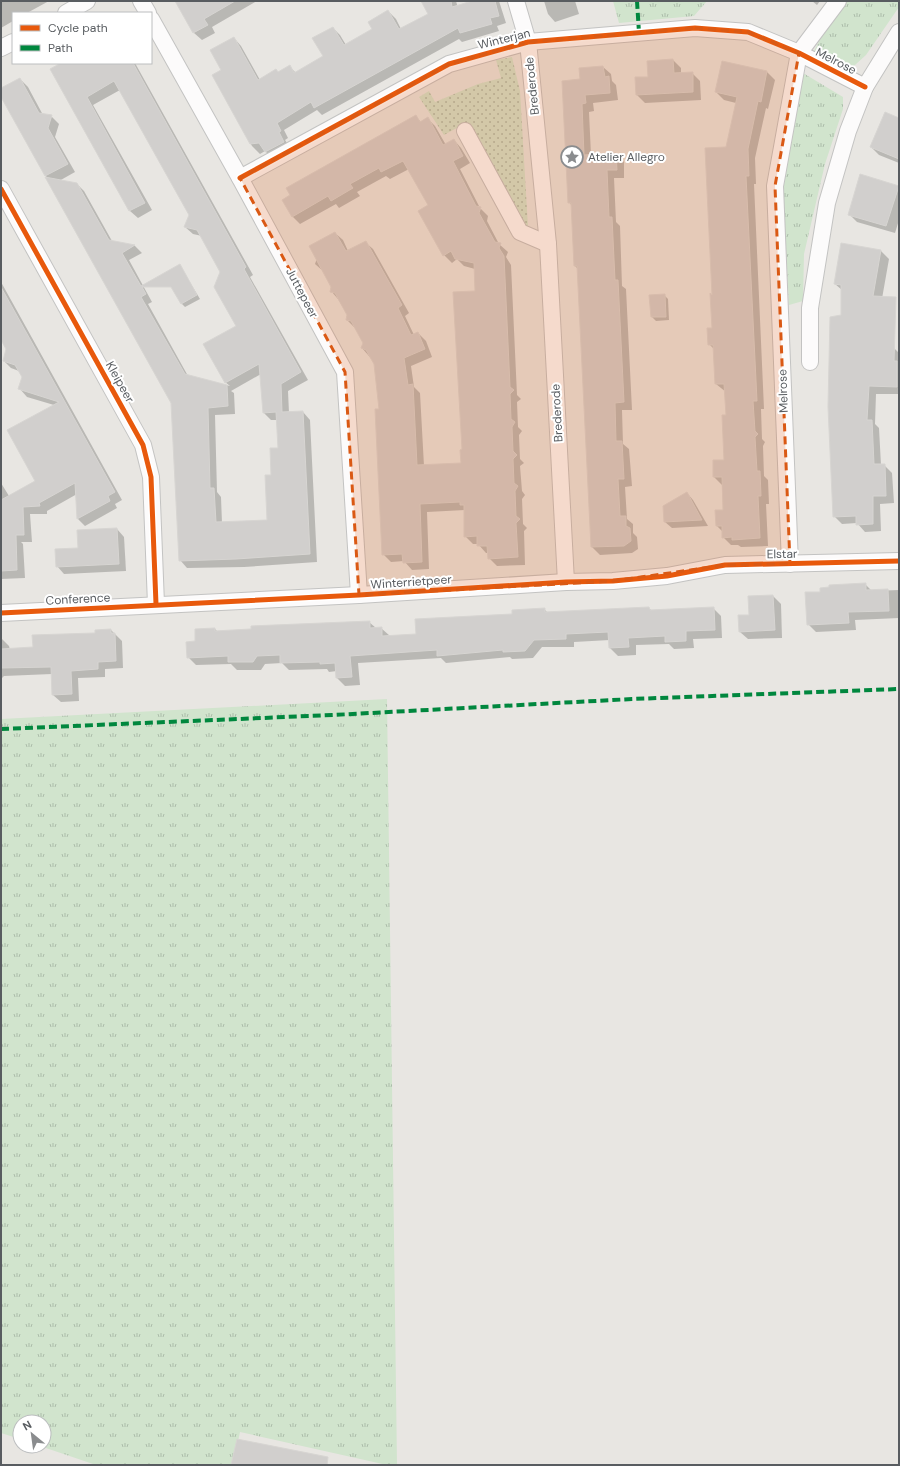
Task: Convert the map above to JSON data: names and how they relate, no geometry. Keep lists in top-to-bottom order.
{
  "streets": {
    "street": [
      "Winterjan",
      "Melrose",
      "Brederode",
      "Juttepeer",
      "Kleipeer",
      "Elstar",
      "Winterrietpeer",
      "Conference"
    ]
  },
  "crossings": [
    ["Winterjan", "Melrose"],
    ["Winterjan", "Brederode"],
    ["Winterjan", "Juttepeer"],
    ["Melrose", "Elstar"],
    ["Brederode", "Winterrietpeer"],
    ["Juttepeer", "Winterrietpeer"],
    ["Kleipeer", "Winterrietpeer"],
    ["Kleipeer", "Conference"],
    ["Elstar", "Winterrietpeer"],
    ["Winterrietpeer", "Conference"]
  ],
  "places": {
    "place": ["Atelier Allegro"]
  },
  "legend": ["Cycle path", "Path"],
  "north": "top left"
}
